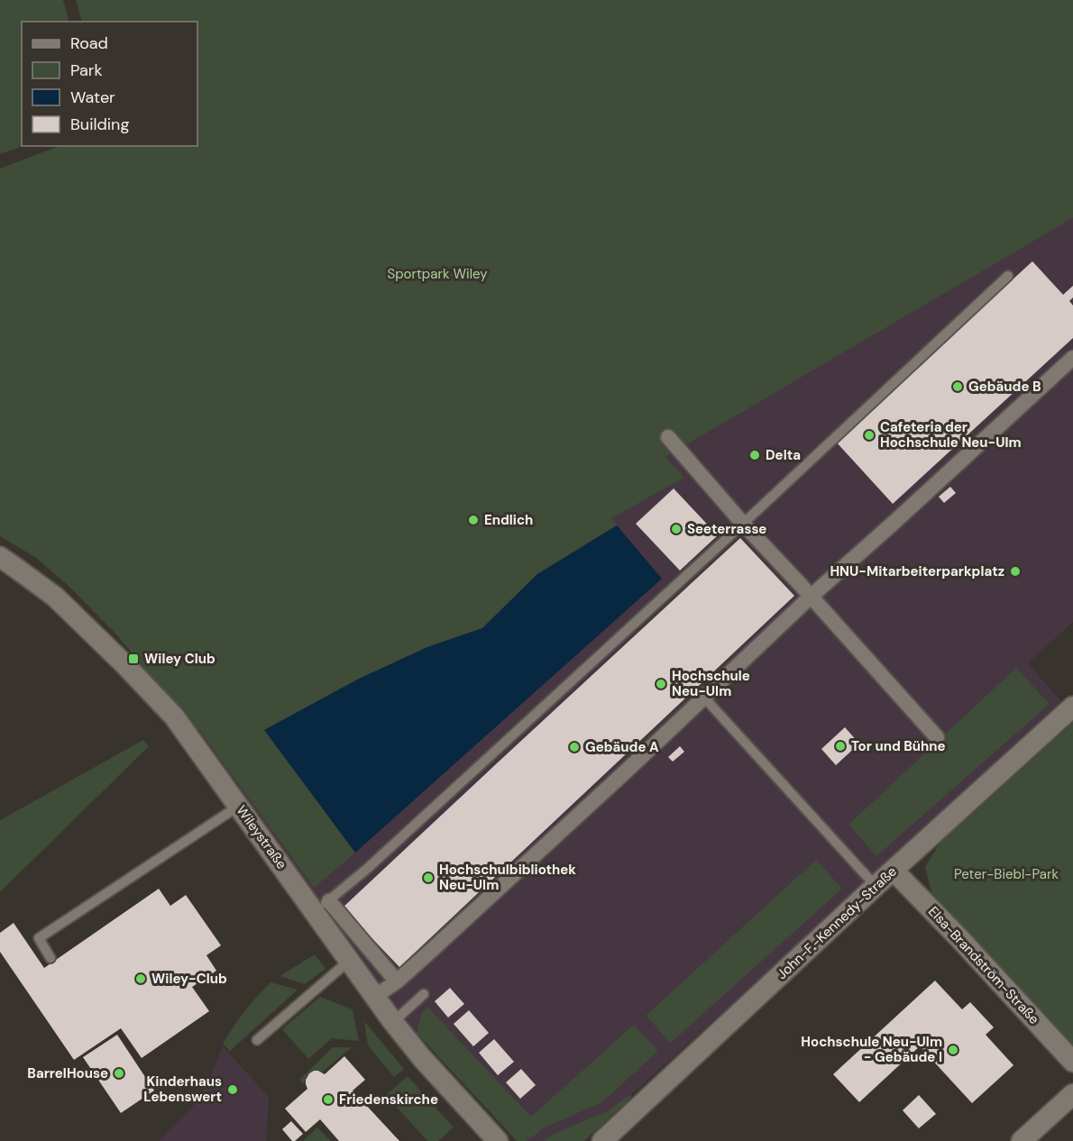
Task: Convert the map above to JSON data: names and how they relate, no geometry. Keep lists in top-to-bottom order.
{
  "streets": {
    "street": ["Wileystraße", "John-F.-Kennedy-Straße", "Elsa-Brandström-Straße"]
  },
  "crossings": [
    ["John-F.-Kennedy-Straße", "Elsa-Brandström-Straße"]
  ],
  "parks": ["Sportpark Wiley", "Peter-Biebl-Park"],
  "places": {
    "other": [
      "Gebäude B",
      "Cafeteria der Hochschule Neu-Ulm",
      "Delta",
      "Endlich",
      "Seeterrasse",
      "HNU-Mitarbeiterparkplatz",
      "Hochschule Neu-Ulm",
      "Tor und Bühne",
      "Gebäude A",
      "Hochschulbibliothek Neu-Ulm",
      "Wiley-Club",
      "Hochschule Neu-Ulm - Gebäude I",
      "BarrelHouse",
      "Kinderhaus Lebenswert",
      "Friedenskirche"
    ],
    "transit": ["Wiley Club"]
  },
  "legend": [
    "Road",
    "Park",
    "Water",
    "Building"
  ]
}
